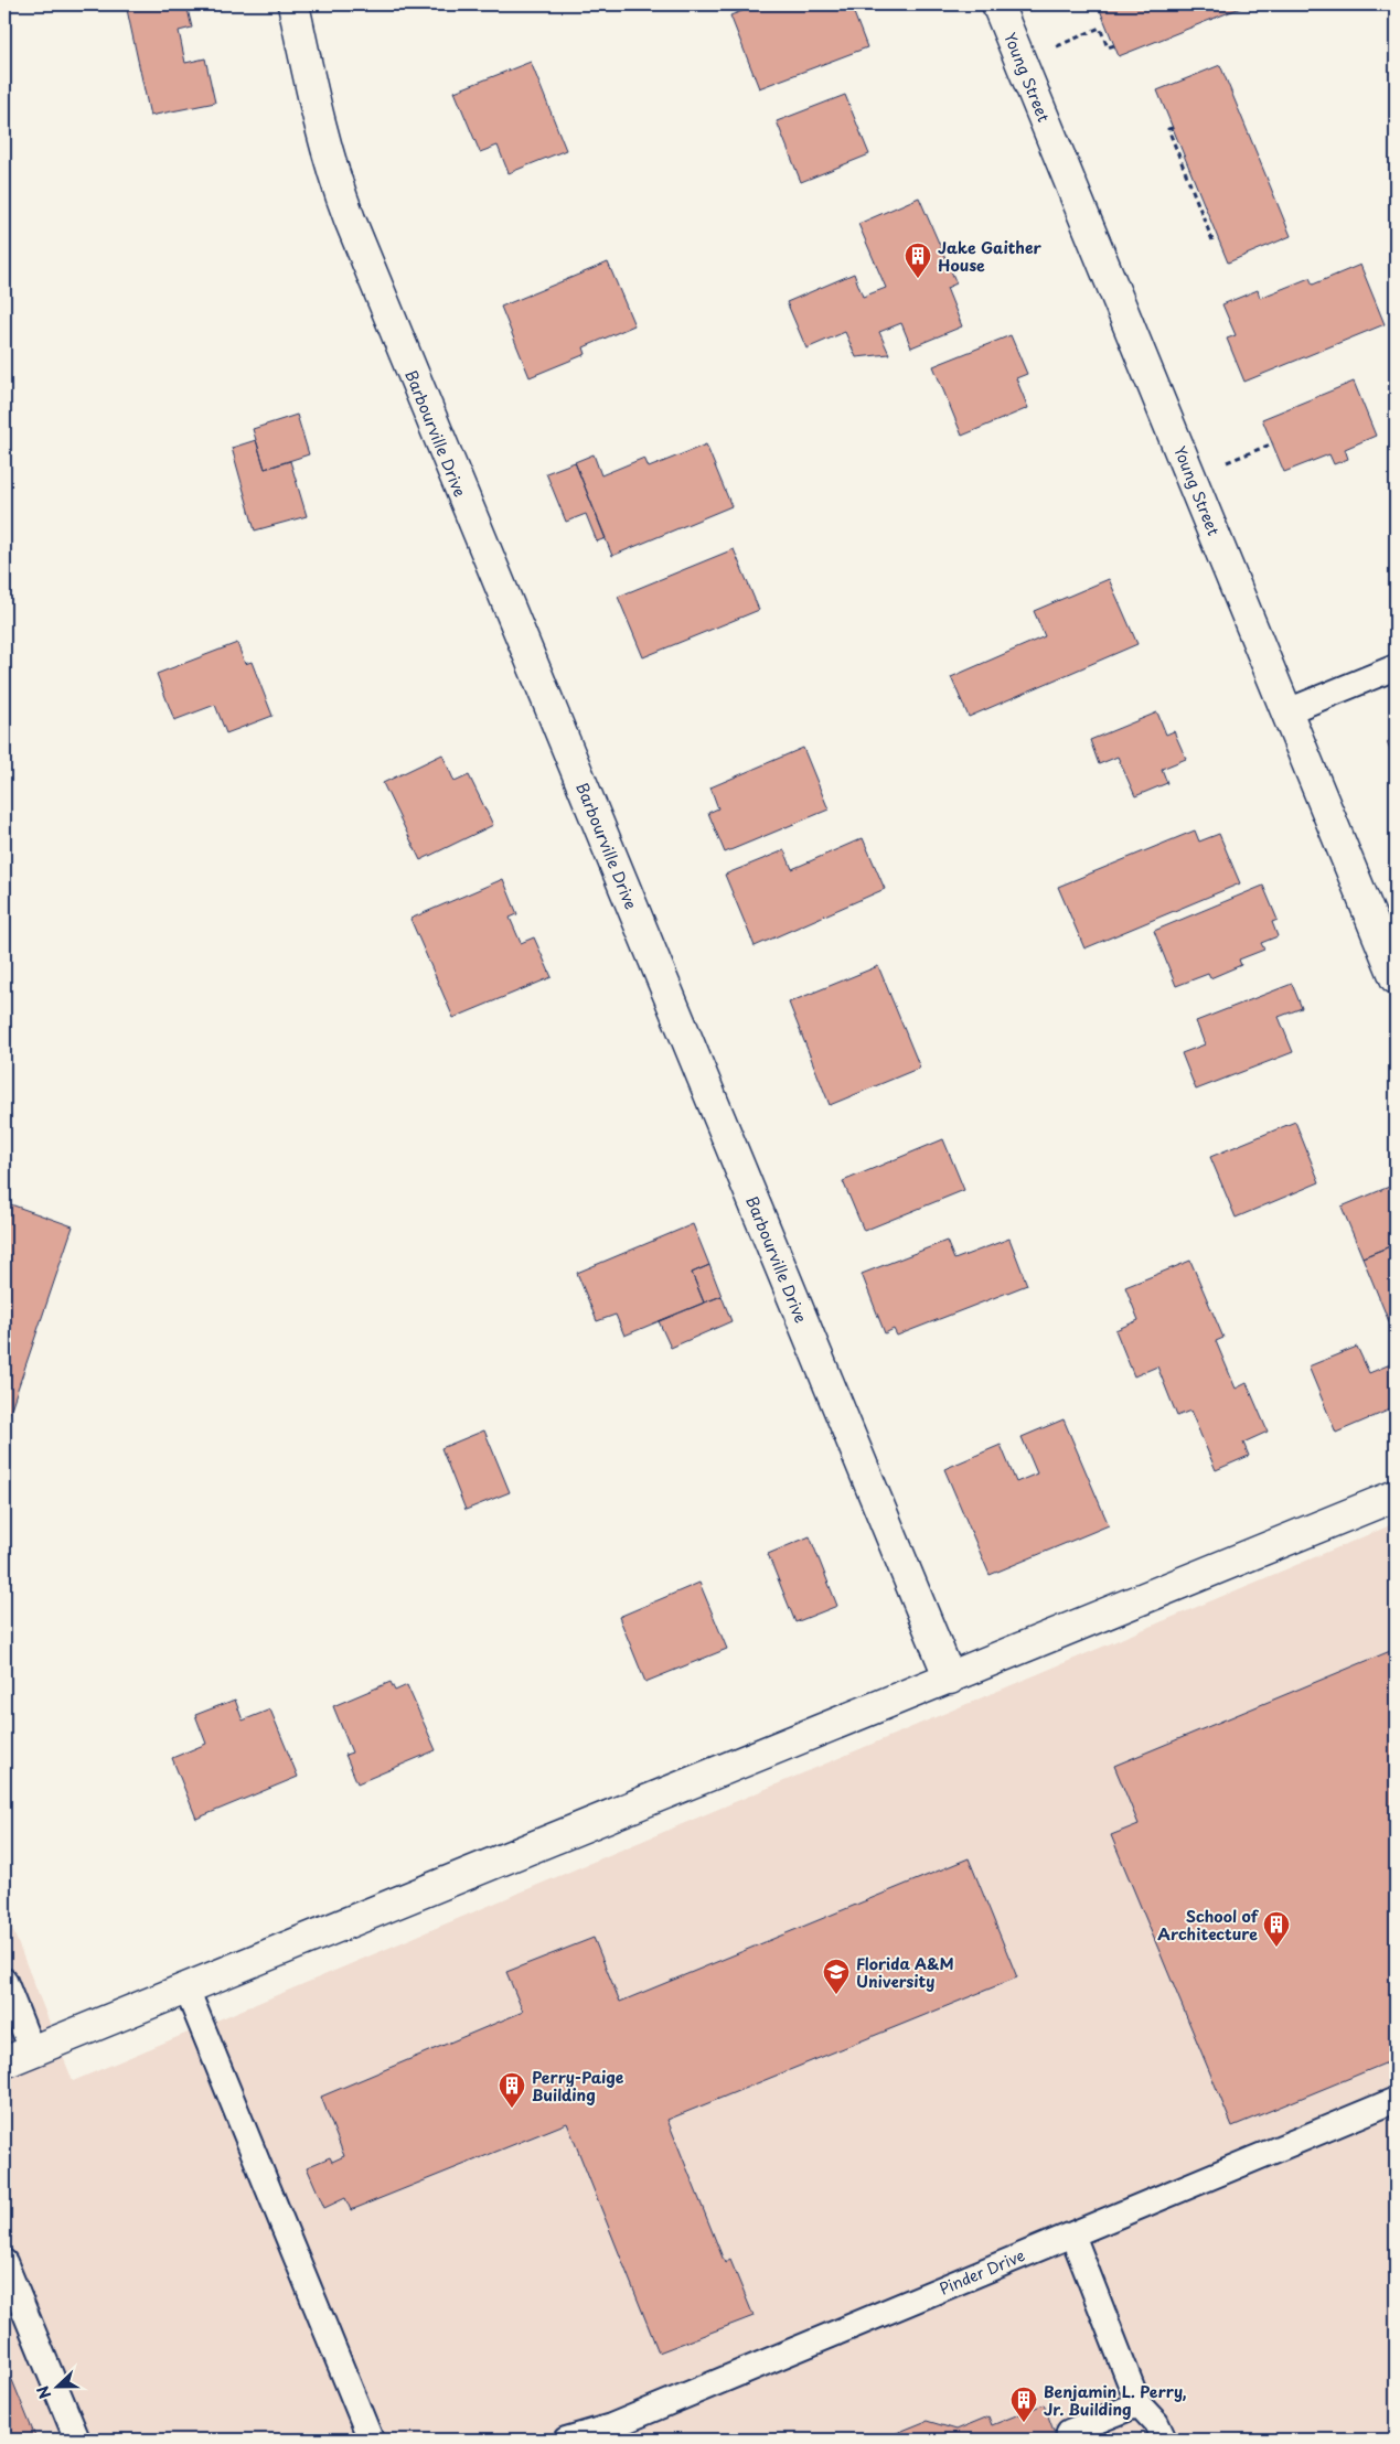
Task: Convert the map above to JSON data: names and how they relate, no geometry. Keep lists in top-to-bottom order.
{
  "streets": {
    "street": ["Young Street", "Barbourville Drive"],
    "lane": ["Pinder Drive"]
  },
  "places": {
    "building": [
      "Jake Gaither House",
      "School of Architecture",
      "Perry-Paige Building",
      "Benjamin L. Perry, Jr. Building"
    ],
    "school or university": ["Florida A&M University"]
  },
  "north": "left"
}
